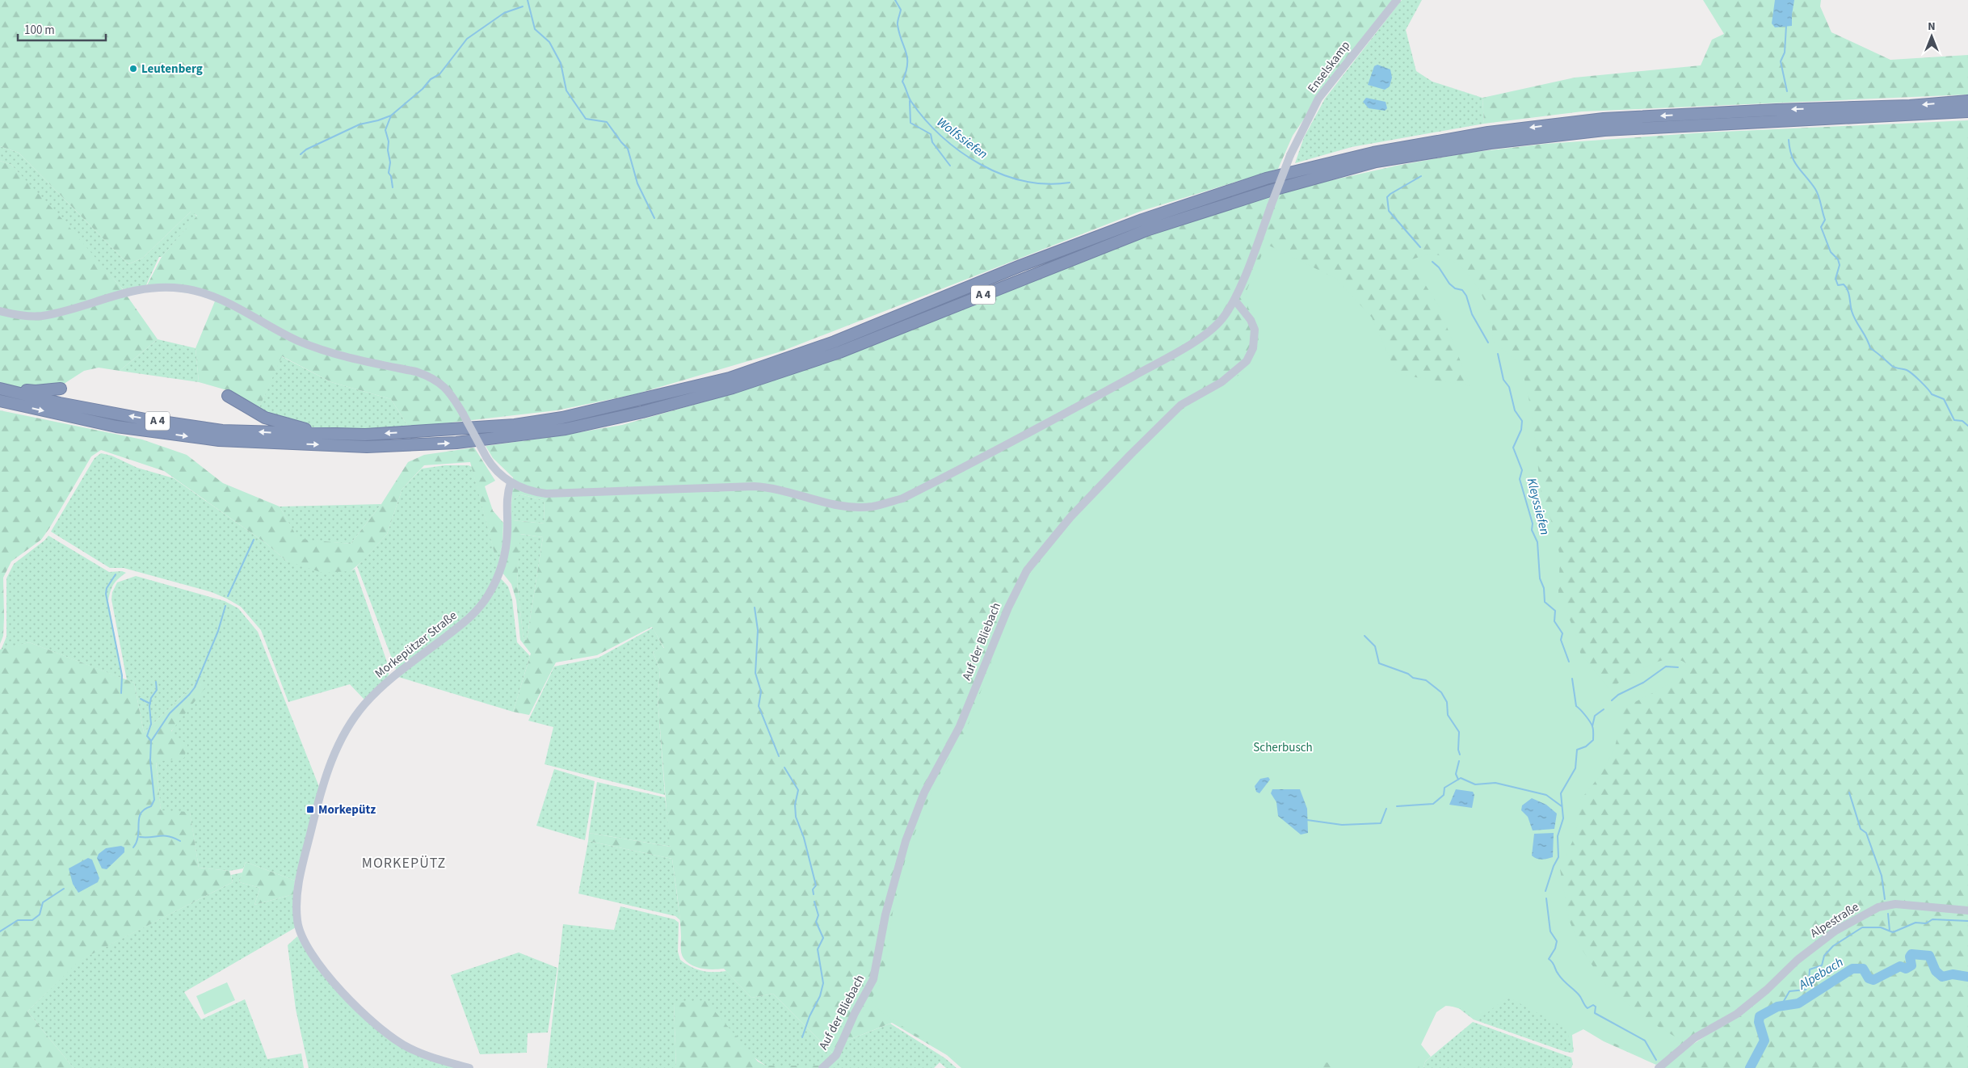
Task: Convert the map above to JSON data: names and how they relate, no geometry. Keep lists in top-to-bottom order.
{
  "streets": {
    "highway": ["A 4"],
    "main road": [
      "Enselskamp",
      "Auf der Bliebach",
      "Morkepützer Straße",
      "Alpestraße"
    ]
  },
  "crossings": [
    ["Enselskamp", "Auf der Bliebach"],
    ["Enselskamp", "Morkepützer Straße"]
  ],
  "districts": ["MORKEPÜTZ"],
  "water": ["Wolfssiefen", "Kleyssiefen", "Alpebach"],
  "parks": ["Scherbusch"],
  "places": {
    "other": ["Leutenberg"],
    "transit": ["Morkepütz"]
  },
  "scale_bar": "100 m",
  "north": "top"
}
